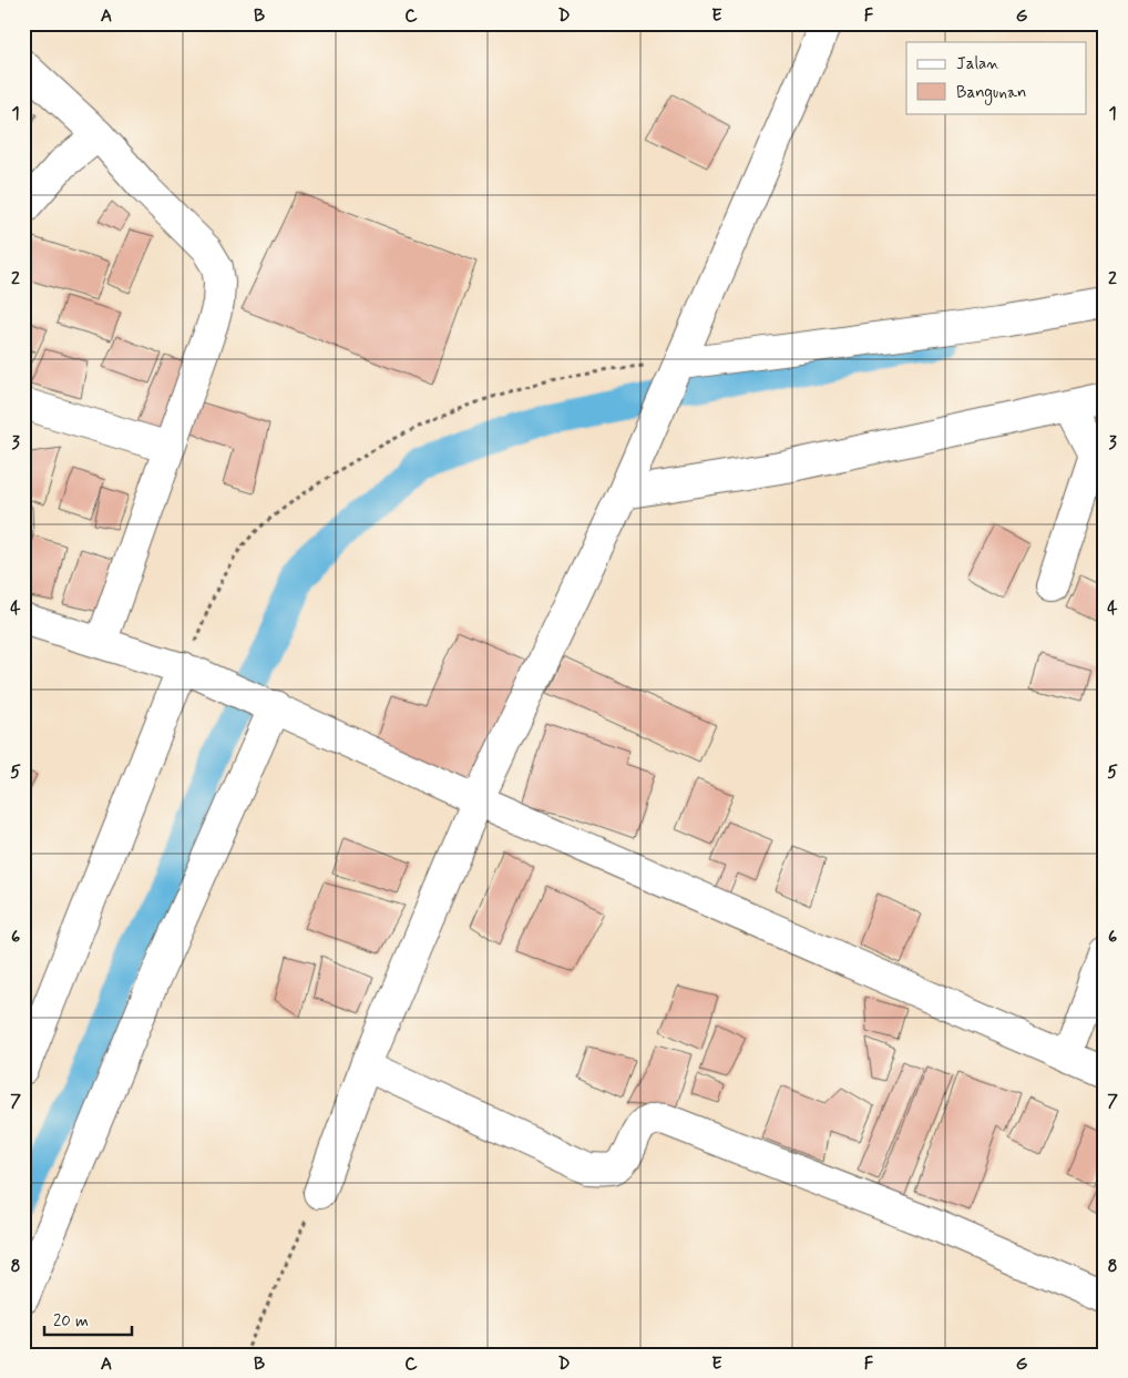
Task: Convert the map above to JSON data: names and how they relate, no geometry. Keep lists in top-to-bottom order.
{
  "legend": ["Jalan", "Bangunan"],
  "scale_bar": "20 m",
  "grid": {
    "columns": [
      "A",
      "B",
      "C",
      "D",
      "E",
      "F",
      "G"
    ],
    "rows": [
      "1",
      "2",
      "3",
      "4",
      "5",
      "6",
      "7",
      "8"
    ]
  }
}
